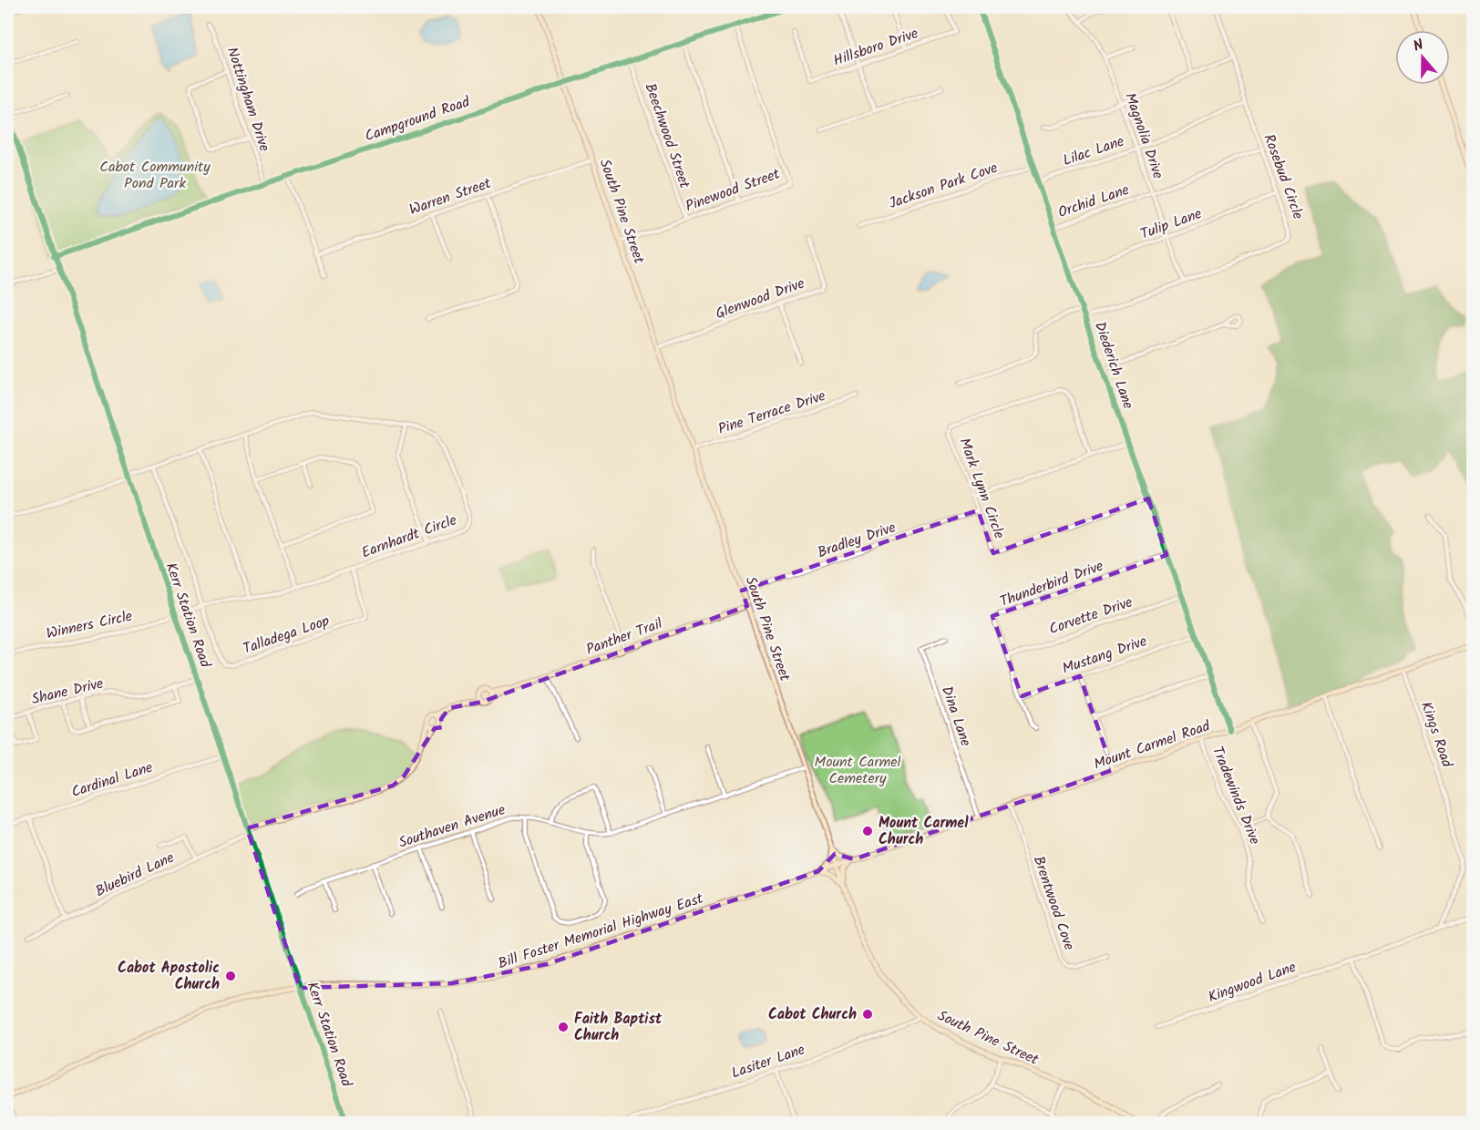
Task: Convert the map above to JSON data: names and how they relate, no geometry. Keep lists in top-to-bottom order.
{
  "streets": {
    "street": [
      "Hillsboro Drive",
      "Nottingham Drive",
      "Campground Road",
      "Beechwood Street",
      "Magnolia Drive",
      "Lilac Lane",
      "Rosebud Circle",
      "Jackson Park Cove",
      "Pinewood Street",
      "Warren Street",
      "Orchid Lane",
      "South Pine Street",
      "Tulip Lane",
      "Glenwood Drive",
      "Diederich Lane",
      "Pine Terrace Drive",
      "Mark Lynn Circle",
      "Earnhardt Circle",
      "Bradley Drive",
      "Thunderbird Drive",
      "Kerr Station Road",
      "Corvette Drive",
      "Winners Circle",
      "Talladega Loop",
      "Panther Trail",
      "Mustang Drive",
      "Shane Drive",
      "Dina Lane",
      "Kings Road",
      "Mount Carmel Road",
      "Cardinal Lane",
      "Tradewinds Drive",
      "Southaven Avenue",
      "Bluebird Lane",
      "Brentwood Cove",
      "Bill Foster Memorial Highway East",
      "Kingwood Lane",
      "Lasiter Lane"
    ]
  },
  "crossings": [
    ["Nottingham Drive", "Campground Road"],
    ["Campground Road", "Beechwood Street"],
    ["Campground Road", "Pinewood Street"],
    ["Campground Road", "South Pine Street"],
    ["Campground Road", "Kerr Station Road"],
    ["Beechwood Street", "Pinewood Street"],
    ["Magnolia Drive", "Lilac Lane"],
    ["Magnolia Drive", "Rosebud Circle"],
    ["Magnolia Drive", "Orchid Lane"],
    ["Magnolia Drive", "Tulip Lane"],
    ["Lilac Lane", "Rosebud Circle"],
    ["Lilac Lane", "Diederich Lane"],
    ["Rosebud Circle", "Orchid Lane"],
    ["Rosebud Circle", "Tulip Lane"],
    ["Rosebud Circle", "Diederich Lane"],
    ["Jackson Park Cove", "Diederich Lane"],
    ["Pinewood Street", "South Pine Street"],
    ["Warren Street", "South Pine Street"],
    ["Orchid Lane", "Diederich Lane"],
    ["South Pine Street", "Glenwood Drive"],
    ["South Pine Street", "Pine Terrace Drive"],
    ["South Pine Street", "Bradley Drive"],
    ["South Pine Street", "Panther Trail"],
    ["South Pine Street", "Mount Carmel Road"],
    ["South Pine Street", "Southaven Avenue"],
    ["South Pine Street", "Bill Foster Memorial Highway East"],
    ["South Pine Street", "Lasiter Lane"],
    ["Tulip Lane", "Diederich Lane"],
    ["Diederich Lane", "Mark Lynn Circle"],
    ["Diederich Lane", "Thunderbird Drive"],
    ["Diederich Lane", "Corvette Drive"],
    ["Diederich Lane", "Mustang Drive"],
    ["Diederich Lane", "Mount Carmel Road"],
    ["Mark Lynn Circle", "Bradley Drive"],
    ["Earnhardt Circle", "Kerr Station Road"],
    ["Earnhardt Circle", "Winners Circle"],
    ["Earnhardt Circle", "Talladega Loop"],
    ["Thunderbird Drive", "Corvette Drive"],
    ["Thunderbird Drive", "Mustang Drive"],
    ["Kerr Station Road", "Winners Circle"],
    ["Kerr Station Road", "Shane Drive"],
    ["Kerr Station Road", "Cardinal Lane"],
    ["Kerr Station Road", "Bluebird Lane"],
    ["Kerr Station Road", "Bill Foster Memorial Highway East"],
    ["Dina Lane", "Mount Carmel Road"],
    ["Kings Road", "Mount Carmel Road"],
    ["Kings Road", "Kingwood Lane"],
    ["Mount Carmel Road", "Tradewinds Drive"],
    ["Mount Carmel Road", "Brentwood Cove"],
    ["Mount Carmel Road", "Bill Foster Memorial Highway East"]
  ],
  "parks": ["Cabot Community Pond Park", "Mount Carmel Cemetery"],
  "places": [
    "Mount Carmel Church",
    "Cabot Apostolic Church",
    "Cabot Church",
    "Faith Baptist Church"
  ],
  "north": "top"
}
